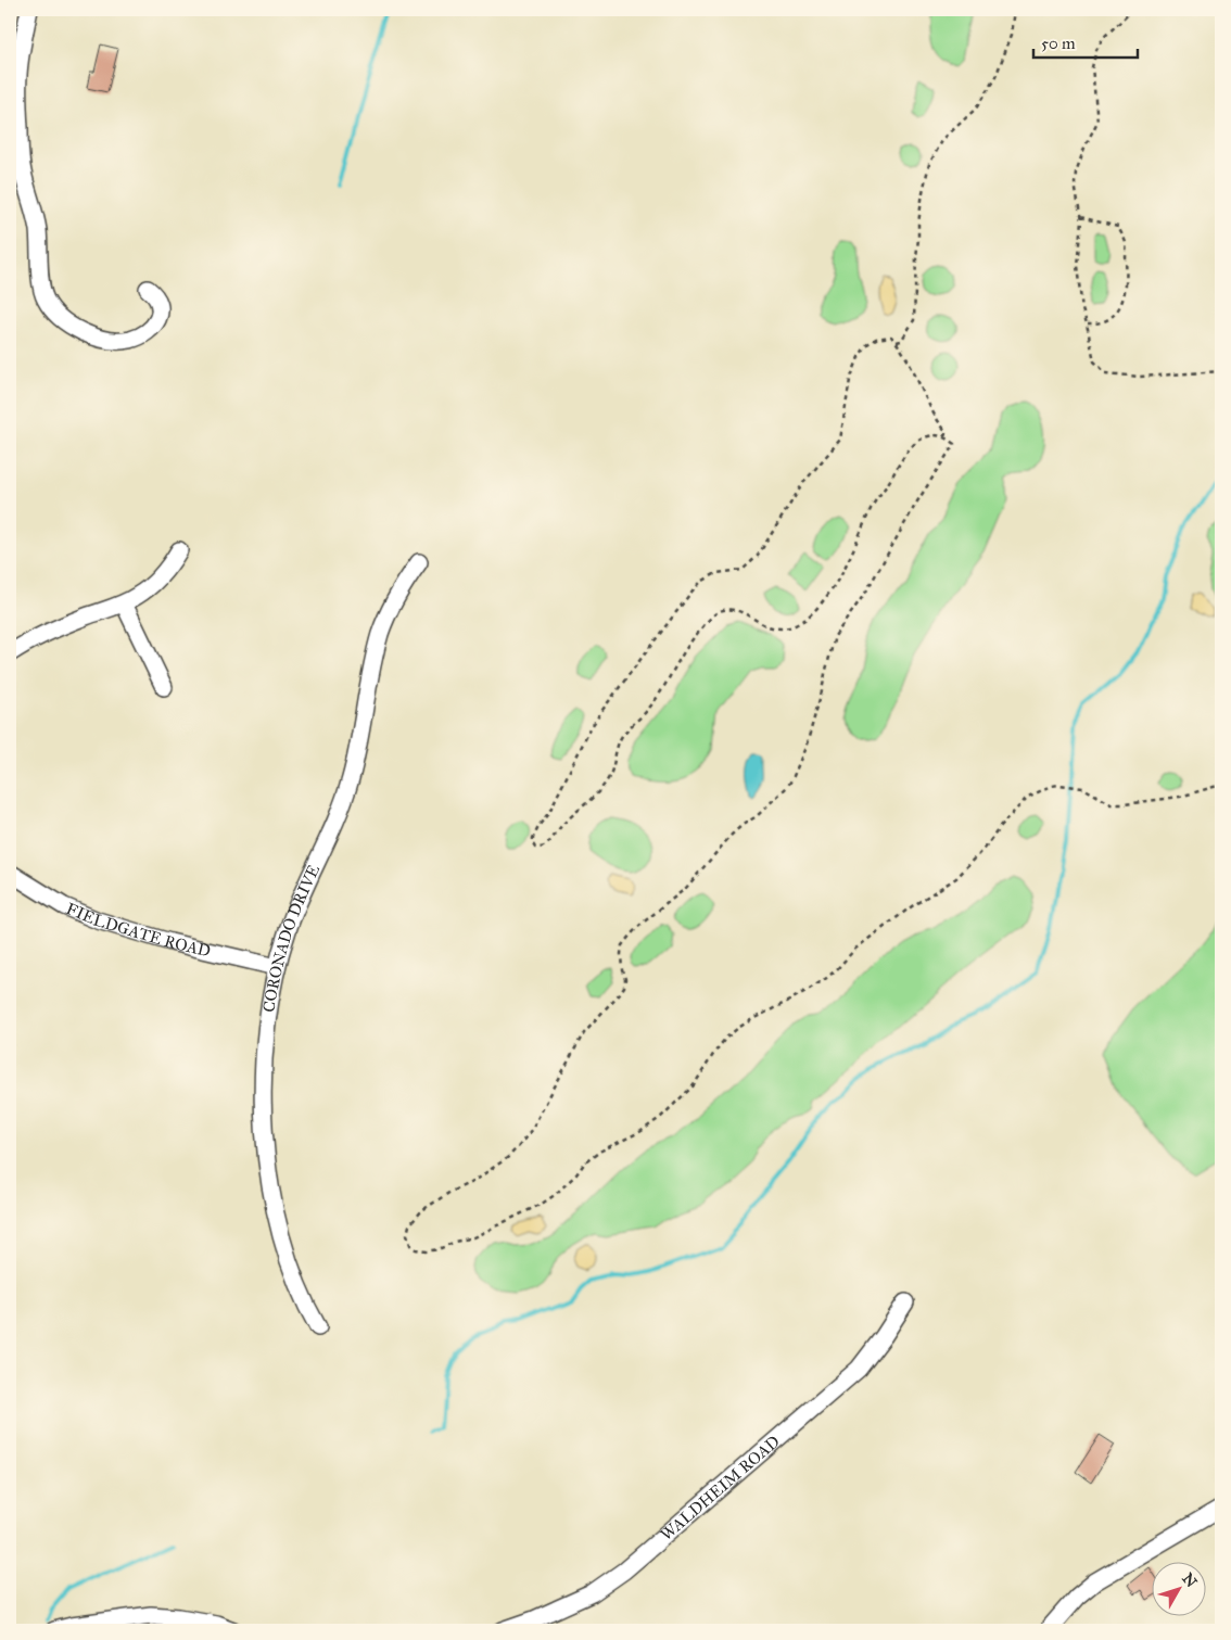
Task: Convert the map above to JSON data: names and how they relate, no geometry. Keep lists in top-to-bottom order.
{
  "streets": {
    "street": ["FIELDGATE ROAD", "CORONADO DRIVE", "WALDHEIM ROAD"]
  },
  "crossings": [
    ["FIELDGATE ROAD", "CORONADO DRIVE"]
  ],
  "scale_bar": "50 m",
  "north": "top right"
}
